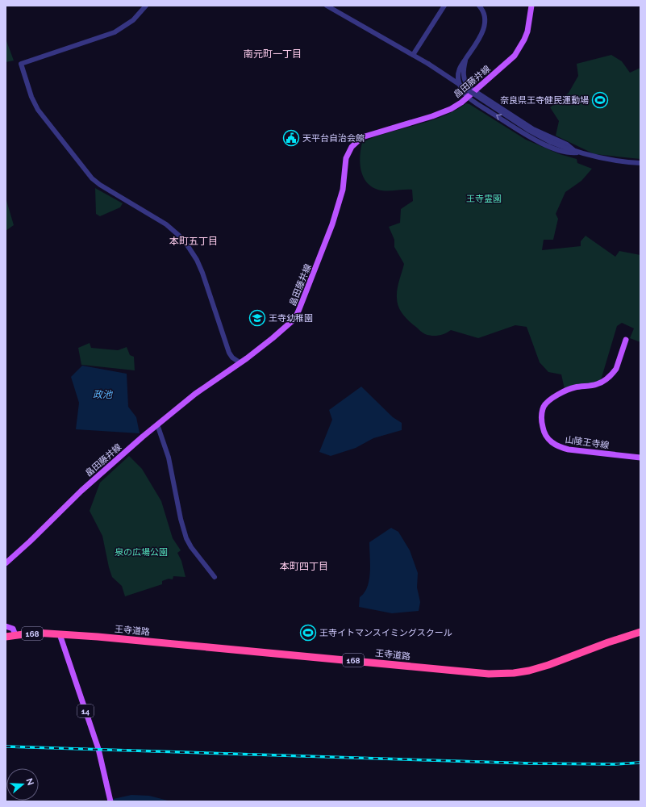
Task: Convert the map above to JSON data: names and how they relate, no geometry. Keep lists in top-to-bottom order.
{
  "streets": {
    "highway": ["王寺道路", "168"],
    "main road": ["畠田藤井線", "山陵王寺線", "14"]
  },
  "crossings": [
    ["王寺道路", "168"],
    ["王寺道路", "14"],
    ["168", "14"]
  ],
  "districts": ["南元町一丁目", "本町五丁目", "本町四丁目"],
  "water": ["政池"],
  "parks": ["王寺霊園", "泉の広場公園"],
  "places": {
    "sports": ["奈良県王寺健民運動場", "王寺イトマンスイミングスクール"],
    "public building": ["天平台自治会館"],
    "school or university": ["王寺幼稚園"]
  },
  "north": "right"
}
